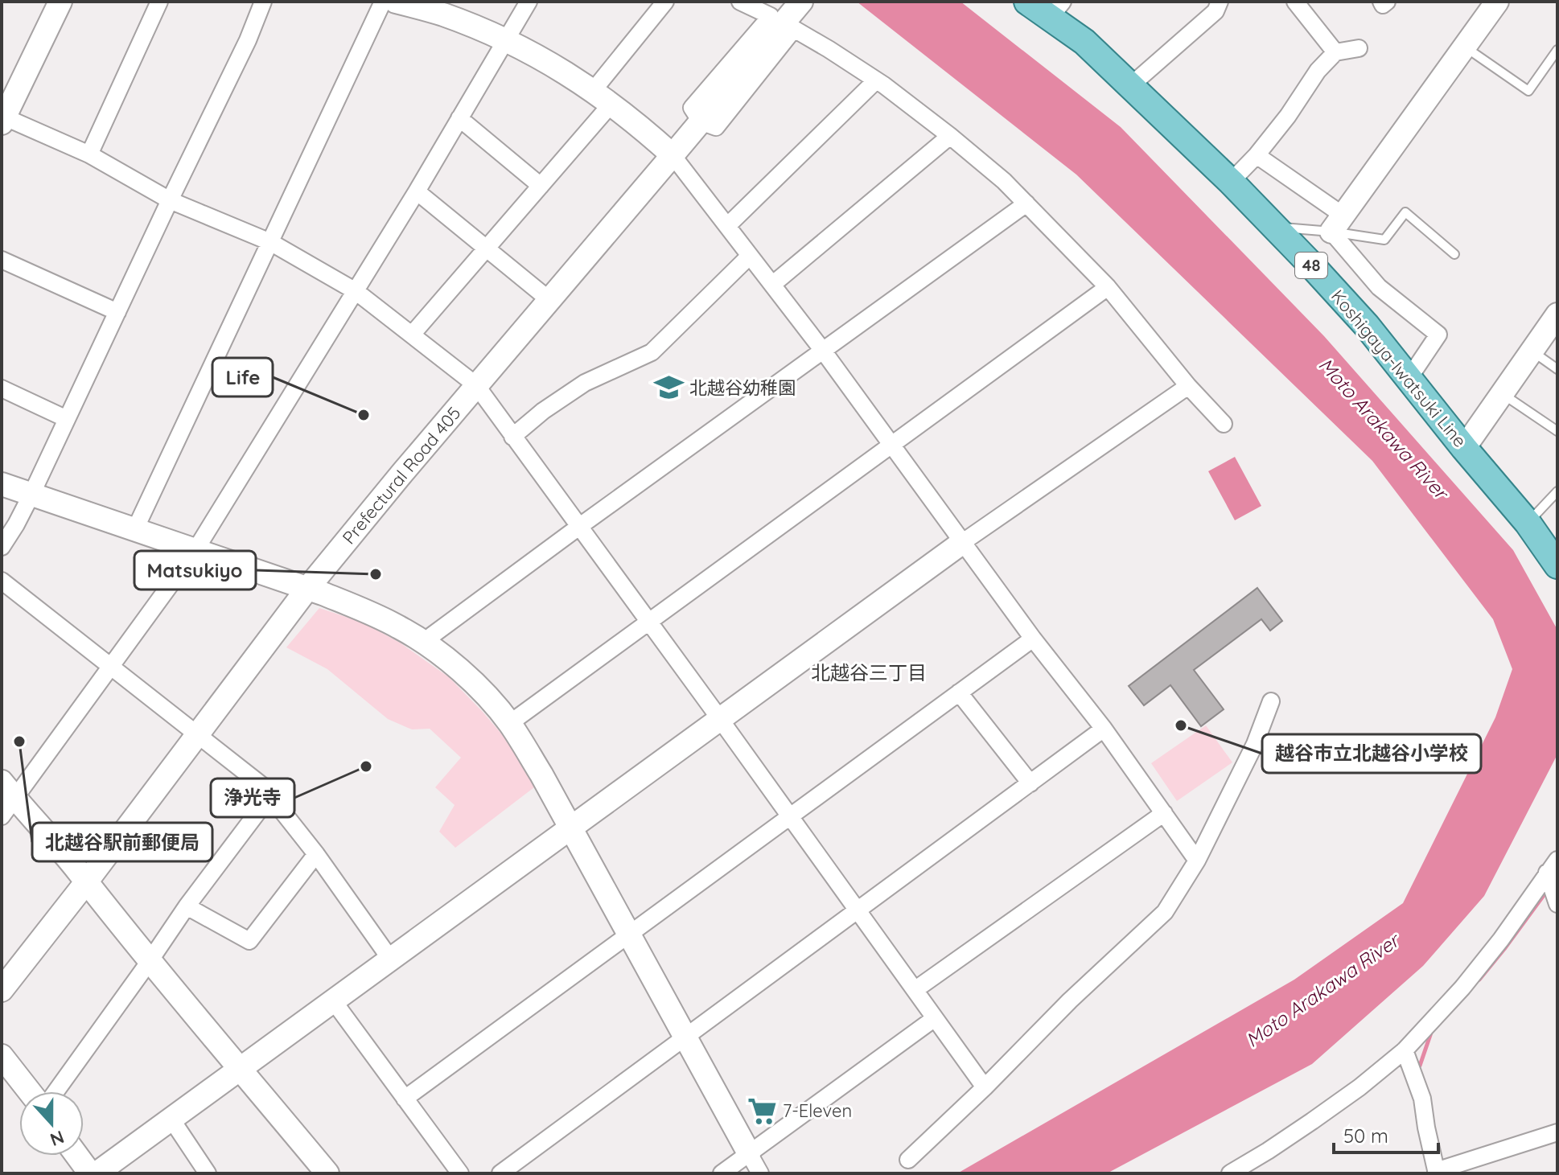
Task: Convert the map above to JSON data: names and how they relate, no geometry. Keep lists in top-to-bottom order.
{
  "streets": {
    "main road": ["48", "Koshigaya-Iwatsuki Line"],
    "street": ["Prefectural Road 405"]
  },
  "districts": ["北越谷三丁目"],
  "water": ["Moto Arakawa River"],
  "places": {
    "school or university": ["北越谷幼稚園"],
    "other": [
      "Life",
      "Matsukiyo",
      "越谷市立北越谷小学校",
      "北越谷駅前郵便局",
      "浄光寺"
    ],
    "supermarket": ["7-Eleven"]
  },
  "scale_bar": "50 m",
  "north": "bottom"
}
